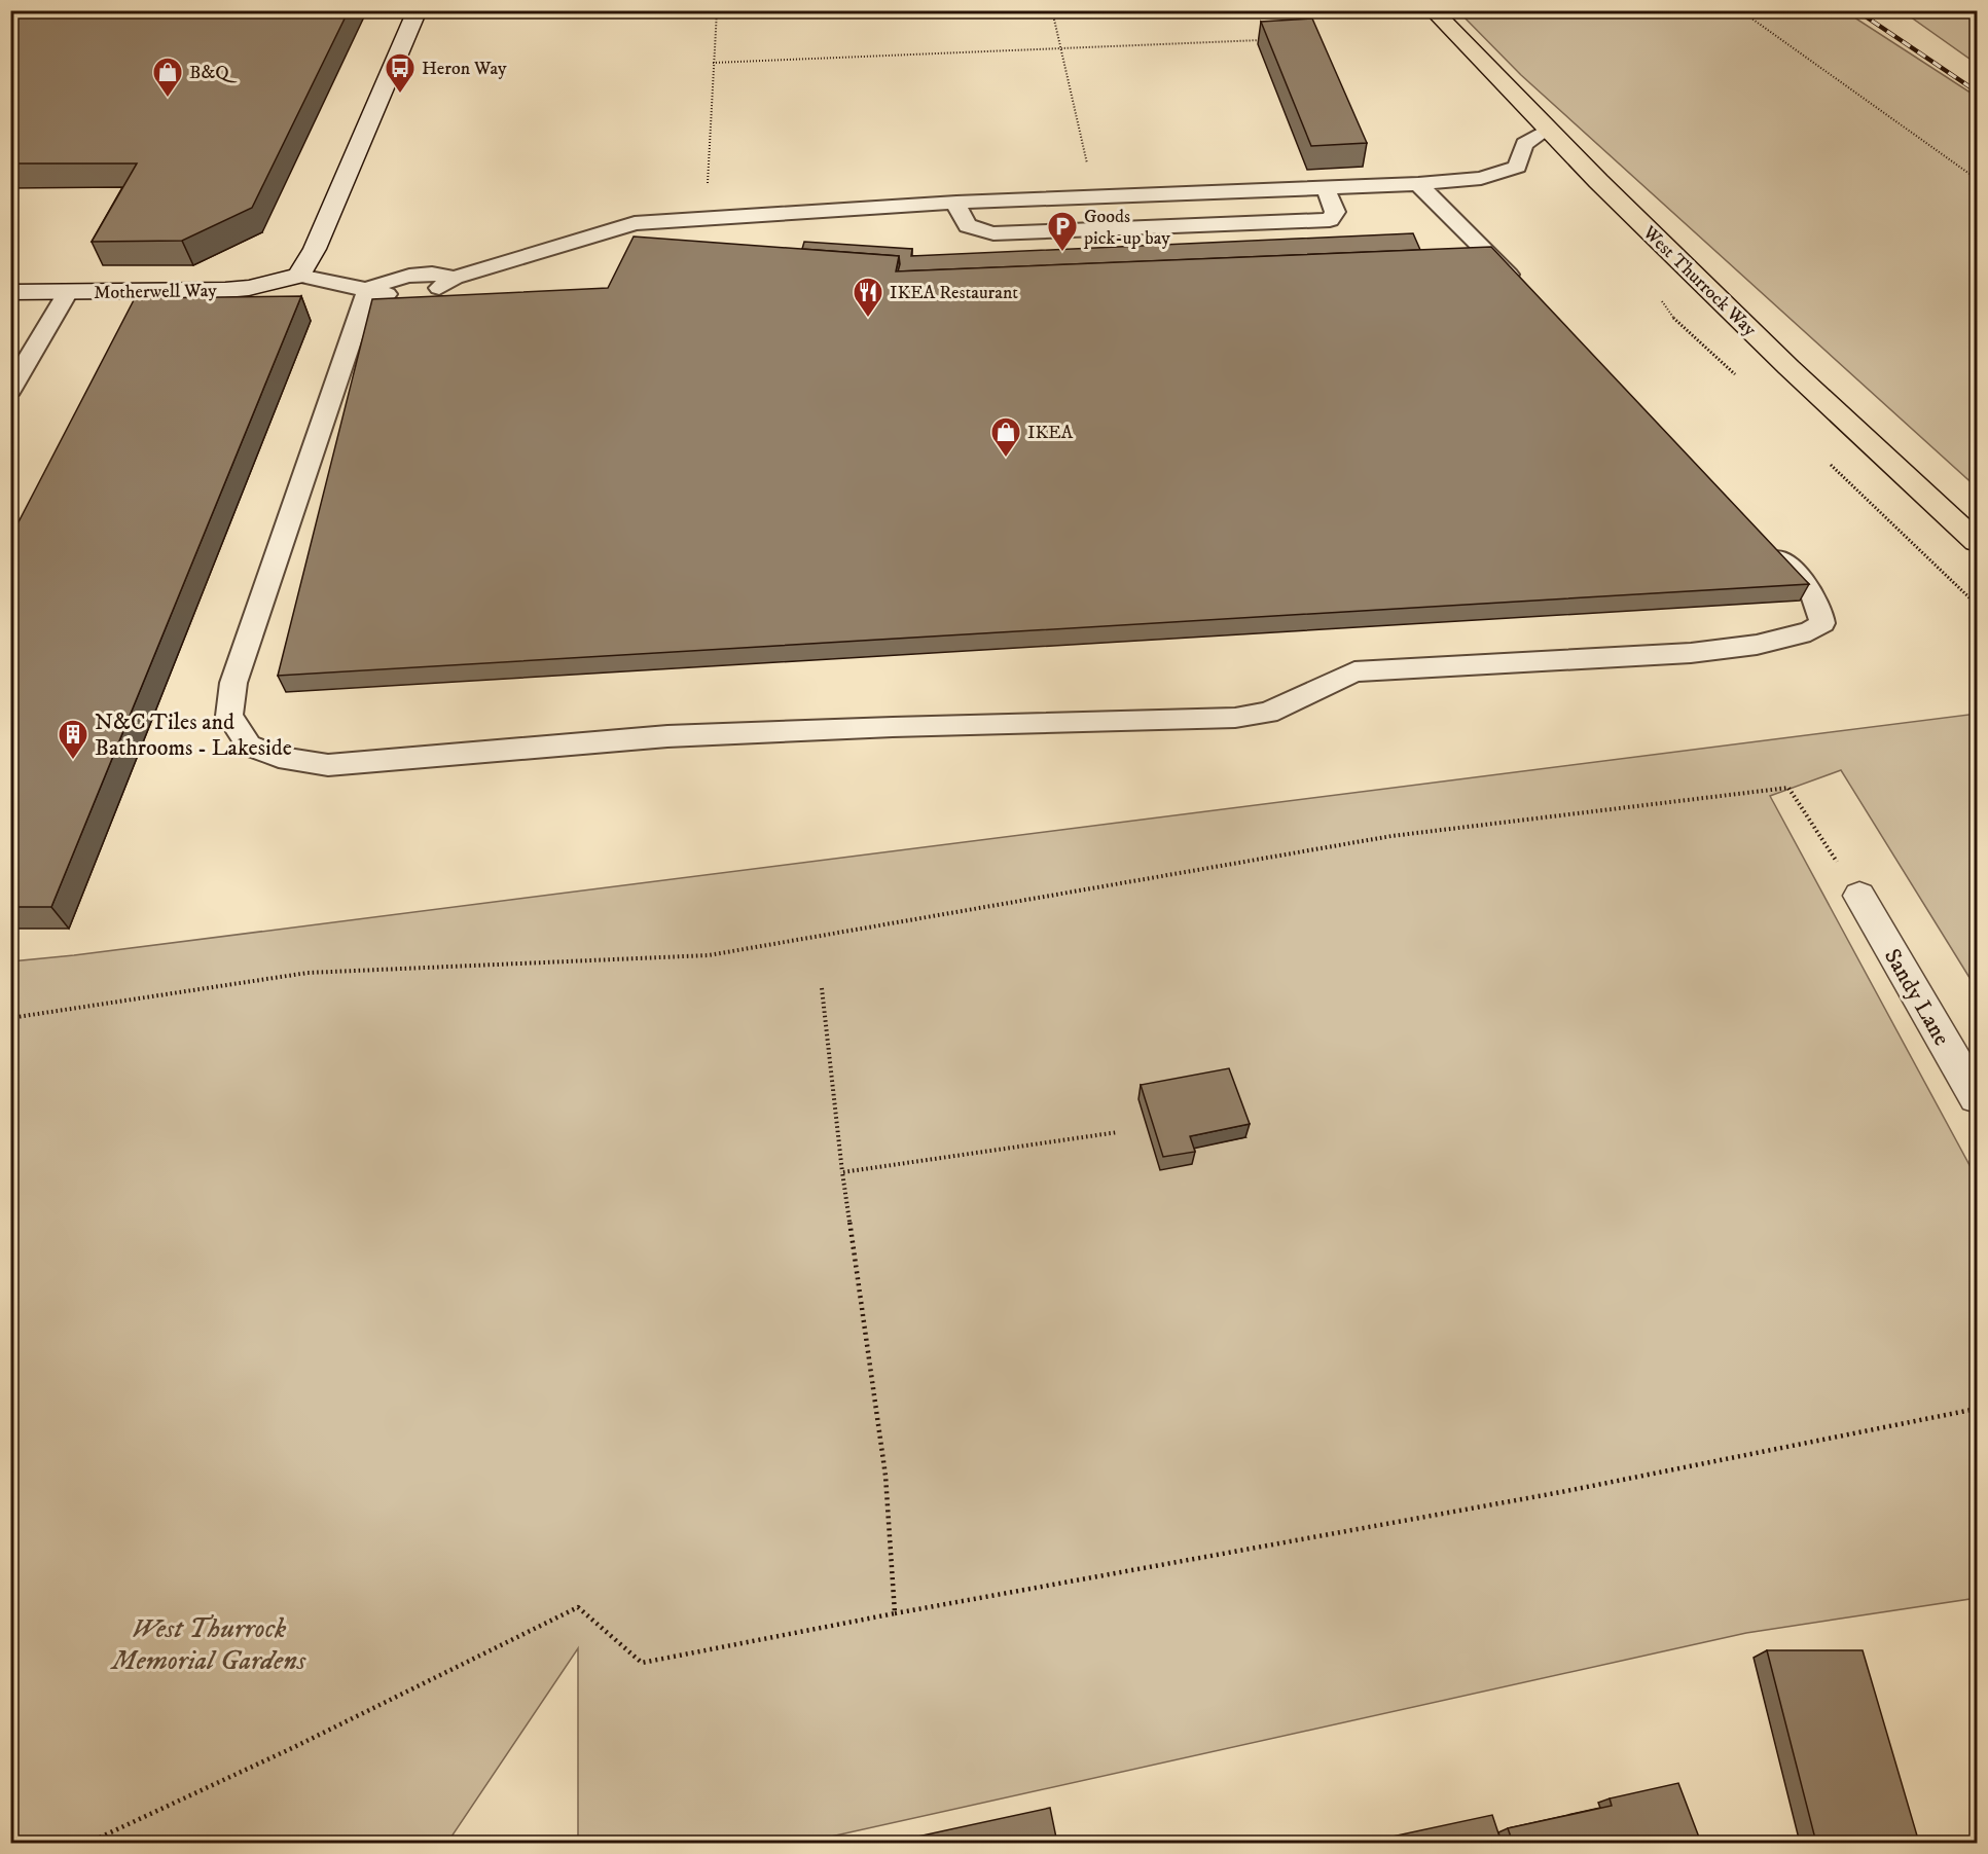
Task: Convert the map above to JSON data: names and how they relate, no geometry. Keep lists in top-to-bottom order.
{
  "streets": {
    "main road": ["West Thurrock Way"],
    "street": ["Motherwell Way", "Sandy Lane"]
  },
  "parks": ["West Thurrock Memorial Gardens"],
  "places": {
    "bus stop": ["Heron Way"],
    "shop": ["B&Q", "IKEA"],
    "parking": ["Goods pick-up bay"],
    "restaurant": ["IKEA Restaurant"],
    "building": ["N&C Tiles and Bathrooms - Lakeside"]
  }
}
